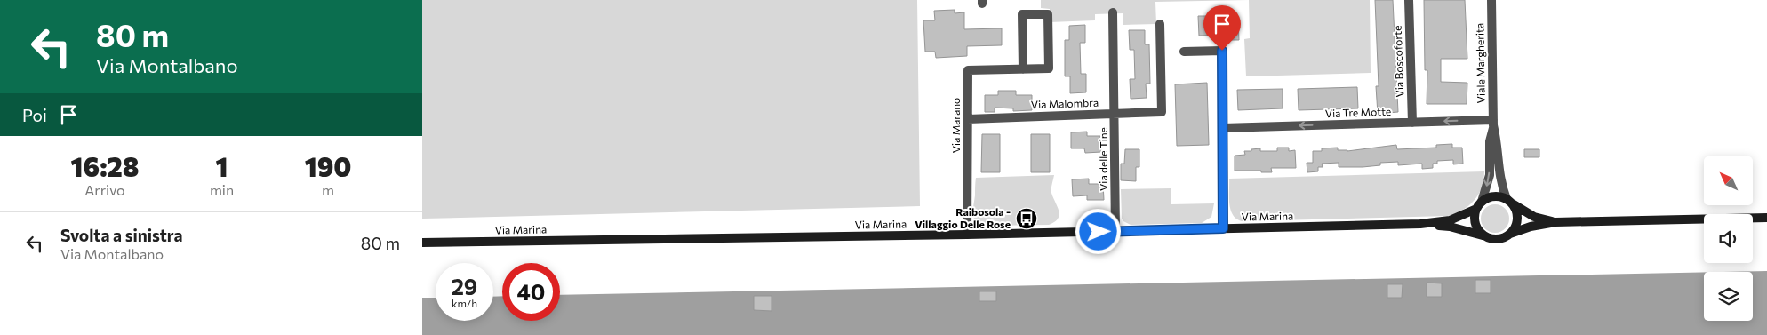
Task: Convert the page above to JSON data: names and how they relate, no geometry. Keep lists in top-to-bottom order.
{
  "streets": {
    "street": [
      "Via Boscoforte",
      "Viale Margherita",
      "Via Malombra",
      "Via Tre Motte",
      "Via Marano",
      "Via delle Tine",
      "Via Marina"
    ]
  },
  "crossings": [
    ["Via Boscoforte", "Via Tre Motte"],
    ["Viale Margherita", "Via Tre Motte"],
    ["Viale Margherita", "Via Marina"],
    ["Via Malombra", "Via Marano"],
    ["Via Malombra", "Via delle Tine"],
    ["Via Marano", "Via Marina"],
    ["Via delle Tine", "Via Marina"]
  ],
  "one_way": ["Via Tre Motte"],
  "places": {
    "bus stop": ["Raibosola - Villaggio Delle Rose"]
  },
  "north": "top left",
  "page": {
    "turn": ["80 m", "Via Montalbano"],
    "then": "Poi",
    "eta": [
      "16:28",
      "Arrivo",
      "1",
      "min",
      "190",
      "m"
    ],
    "list": [
      {
        "name": "Svolta a sinistra",
        "note": "Via Montalbano",
        "value": "80 m"
      }
    ],
    "speed": "29 km/h",
    "limit": "40"
  }
}
